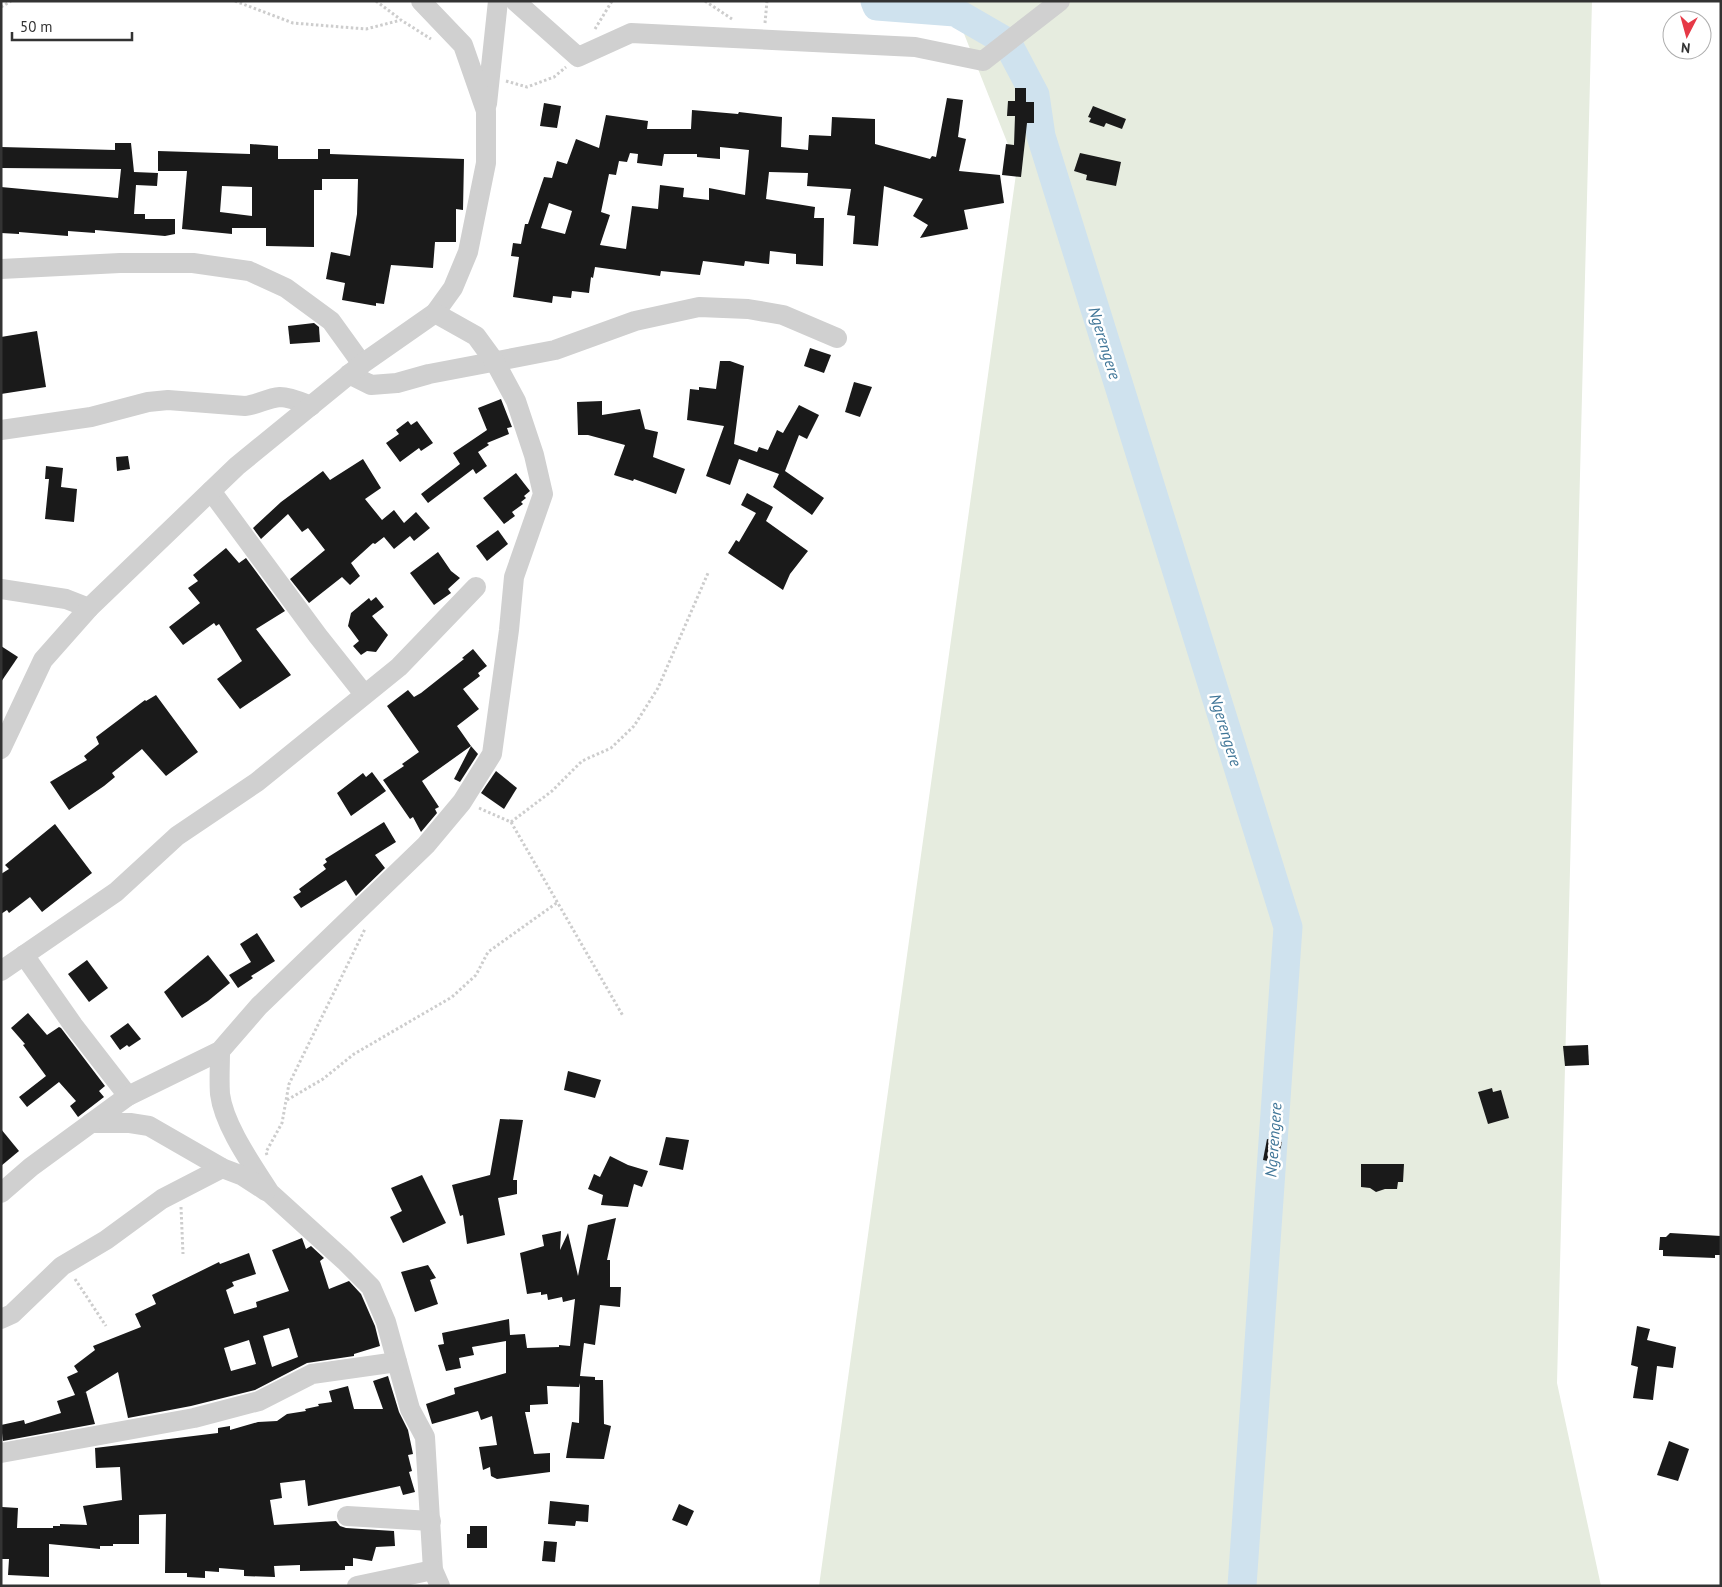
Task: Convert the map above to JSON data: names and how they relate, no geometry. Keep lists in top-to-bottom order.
{
  "water": ["Ngerengere"],
  "scale_bar": "50 m",
  "north": "bottom"
}
